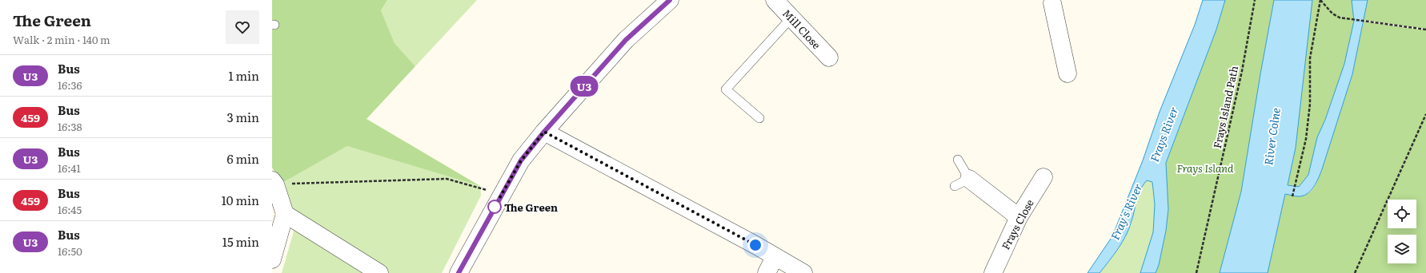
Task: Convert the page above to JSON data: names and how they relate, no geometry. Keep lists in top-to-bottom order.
{
  "streets": {
    "street": ["Mill Close", "Frays Close"],
    "path": ["Frays Island Path"]
  },
  "water": ["Frays River", "River Colne", "Fray's River"],
  "parks": ["Frays Island"],
  "places": ["The Green"],
  "lines": ["bus line U3"],
  "page": {
    "heading": ["The Green", "Walk · 2 min · 140 m"],
    "on_map": "U3",
    "list": [
      {
        "mark": "U3",
        "name": "Bus",
        "note": "16:36",
        "value": "1 min"
      },
      {
        "mark": "459",
        "name": "Bus",
        "note": "16:38",
        "value": "3 min"
      },
      {
        "mark": "U3",
        "name": "Bus",
        "note": "16:41",
        "value": "6 min"
      },
      {
        "mark": "459",
        "name": "Bus",
        "note": "16:45",
        "value": "10 min"
      },
      {
        "mark": "U3",
        "name": "Bus",
        "note": "16:50",
        "value": "15 min"
      }
    ]
  }
}
